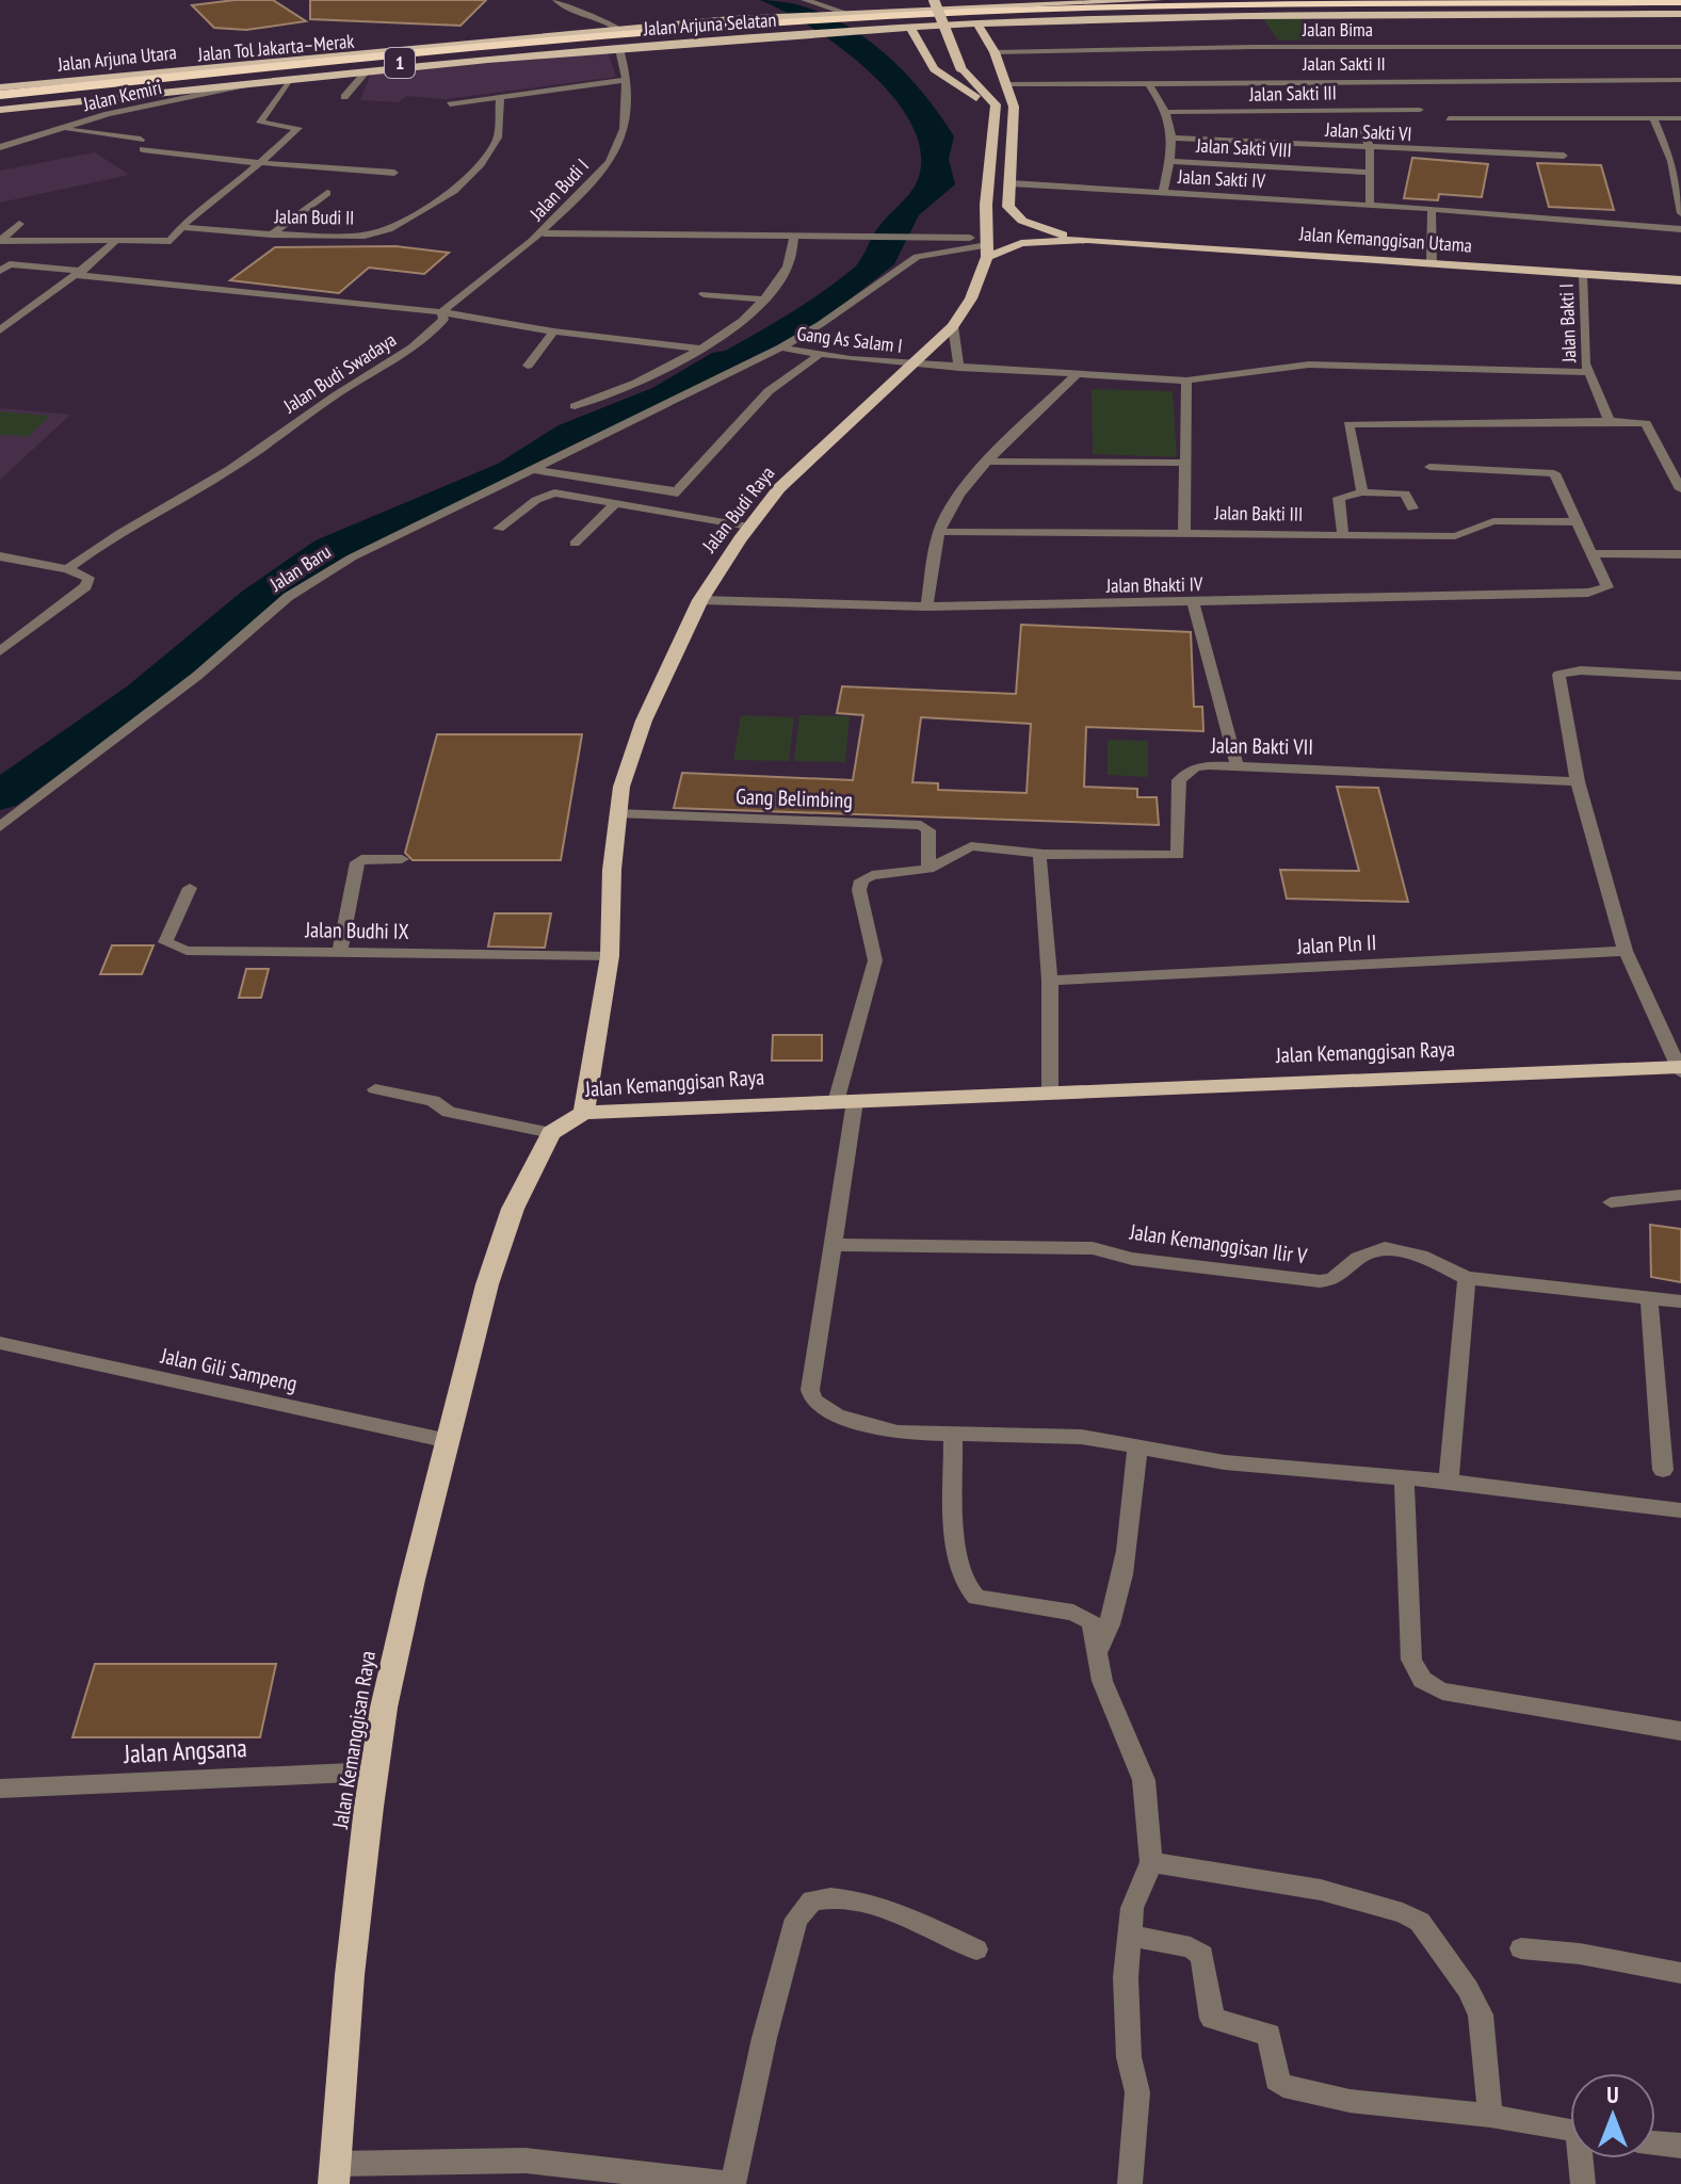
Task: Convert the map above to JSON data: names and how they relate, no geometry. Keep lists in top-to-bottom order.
{
  "streets": {
    "highway": ["Jalan Tol Jakarta–Merak", "1"],
    "main road": [
      "Jalan Arjuna Selatan",
      "Jalan Arjuna Utara",
      "Jalan Kemanggisan Utama",
      "Jalan Budi Raya",
      "Jalan Kemanggisan Raya"
    ],
    "street": [
      "Jalan Bima",
      "Jalan Sakti II",
      "Jalan Sakti III",
      "Jalan Kemiri",
      "Jalan Sakti VI",
      "Jalan Sakti VIII",
      "Jalan Sakti IV",
      "Jalan Budi I",
      "Jalan Budi II",
      "Jalan Bakti I",
      "Gang As Salam I",
      "Jalan Budi Swadaya",
      "Jalan Bakti III",
      "Jalan Baru",
      "Jalan Bhakti IV",
      "Jalan Bakti VII",
      "Gang Belimbing",
      "Jalan Budhi IX",
      "Jalan Pln II",
      "Jalan Kemanggisan Ilir V",
      "Jalan Gili Sampeng",
      "Jalan Angsana"
    ]
  },
  "crossings": [
    ["Jalan Arjuna Selatan", "Jalan Tol Jakarta–Merak"],
    ["Jalan Arjuna Selatan", "Jalan Kemiri"],
    ["Jalan Arjuna Selatan", "Jalan Budi I"],
    ["Jalan Tol Jakarta–Merak", "Jalan Arjuna Utara"],
    ["Jalan Sakti IV", "Jalan Kemanggisan Utama"],
    ["Jalan Budi I", "Jalan Budi Swadaya"],
    ["Jalan Kemanggisan Utama", "Jalan Bakti I"],
    ["Jalan Kemanggisan Utama", "Jalan Budi Raya"],
    ["Jalan Kemanggisan Utama", "Jalan Baru"],
    ["Jalan Bakti I", "Gang As Salam I"],
    ["Gang As Salam I", "Jalan Budi Raya"],
    ["Gang As Salam I", "Jalan Baru"],
    ["Jalan Budi Raya", "Jalan Baru"],
    ["Jalan Budi Raya", "Jalan Bhakti IV"],
    ["Jalan Budi Raya", "Gang Belimbing"],
    ["Jalan Budi Raya", "Jalan Budhi IX"],
    ["Jalan Budi Raya", "Jalan Kemanggisan Raya"],
    ["Jalan Kemanggisan Raya", "Jalan Gili Sampeng"],
    ["Jalan Kemanggisan Raya", "Jalan Angsana"]
  ],
  "north": "top"
}
